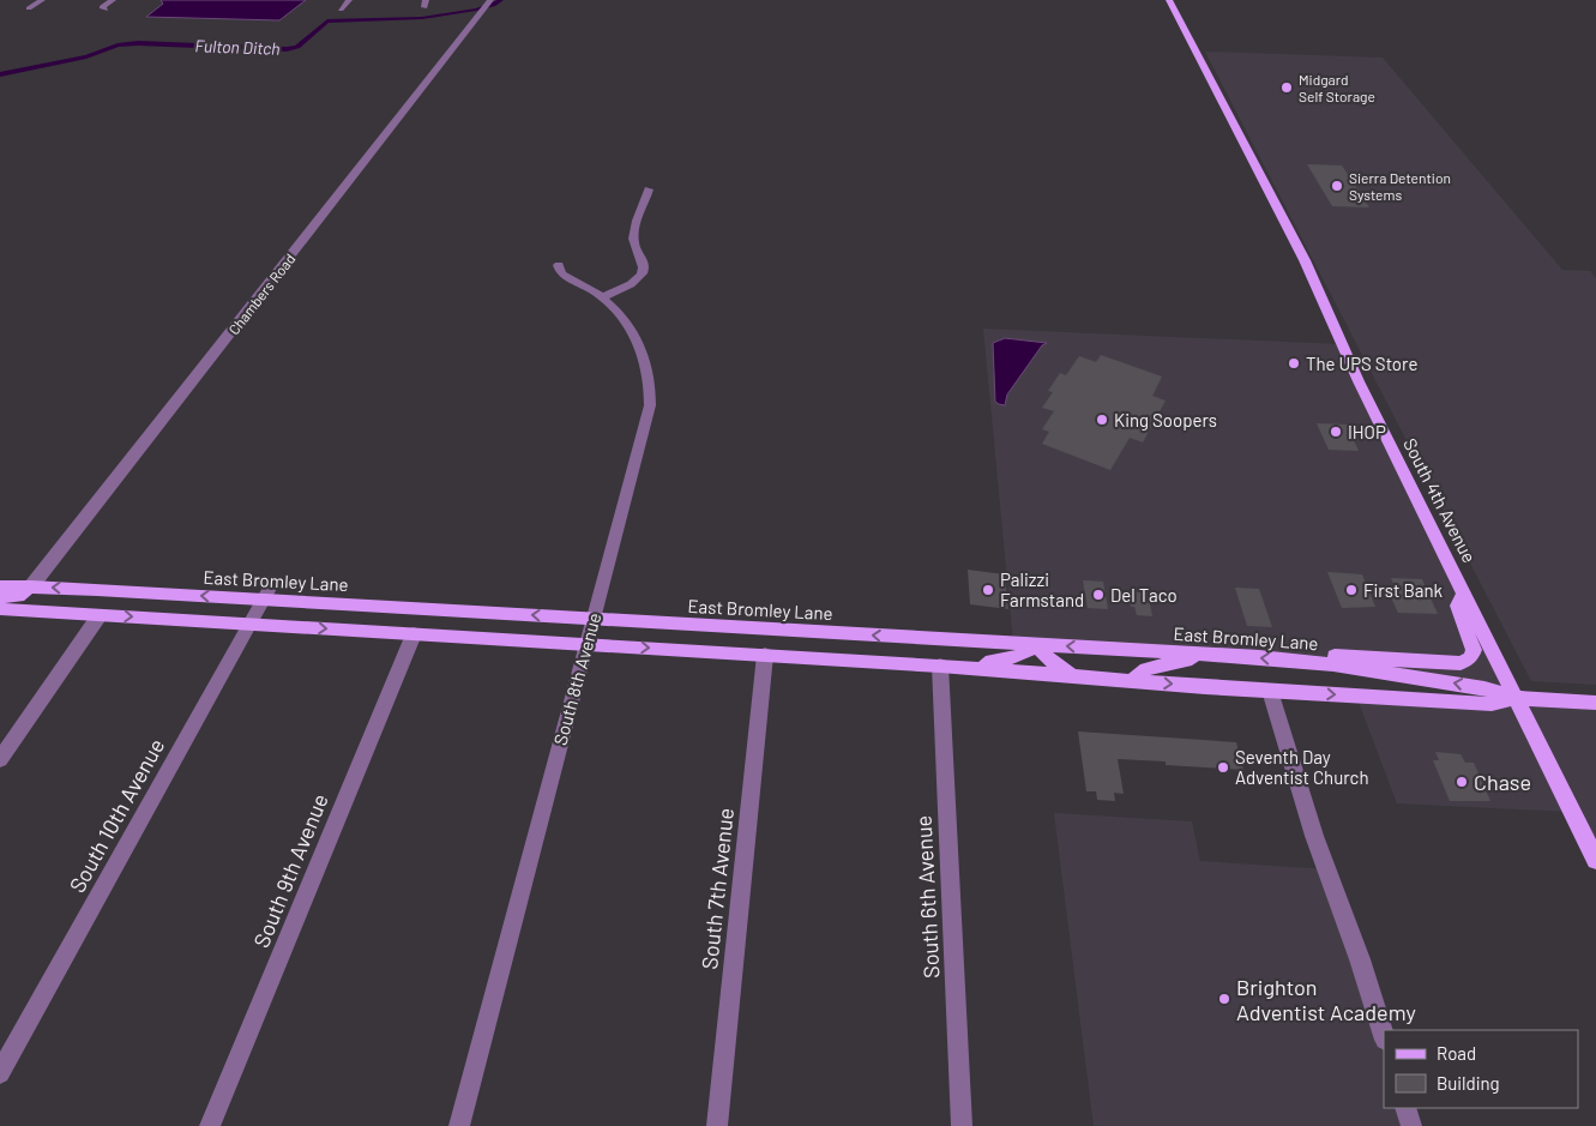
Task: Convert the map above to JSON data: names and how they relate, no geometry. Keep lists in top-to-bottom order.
{
  "streets": {
    "main road": ["South 4th Avenue", "East Bromley Lane"],
    "street": [
      "Chambers Road",
      "South 8th Avenue",
      "South 10th Avenue",
      "South 9th Avenue",
      "South 7th Avenue",
      "South 6th Avenue"
    ]
  },
  "crossings": [
    ["Chambers Road", "East Bromley Lane"],
    ["South 4th Avenue", "East Bromley Lane"],
    ["East Bromley Lane", "South 8th Avenue"],
    ["East Bromley Lane", "South 10th Avenue"],
    ["East Bromley Lane", "South 9th Avenue"],
    ["East Bromley Lane", "South 7th Avenue"],
    ["East Bromley Lane", "South 6th Avenue"]
  ],
  "water": ["Fulton Ditch"],
  "places": [
    "Midgard Self Storage",
    "Sierra Detention Systems",
    "The UPS Store",
    "King Soopers",
    "IHOP",
    "Palizzi Farmstand",
    "First Bank",
    "Del Taco",
    "Seventh Day Adventist Church",
    "Chase",
    "Brighton Adventist Academy"
  ],
  "legend": ["Road", "Building"]
}
